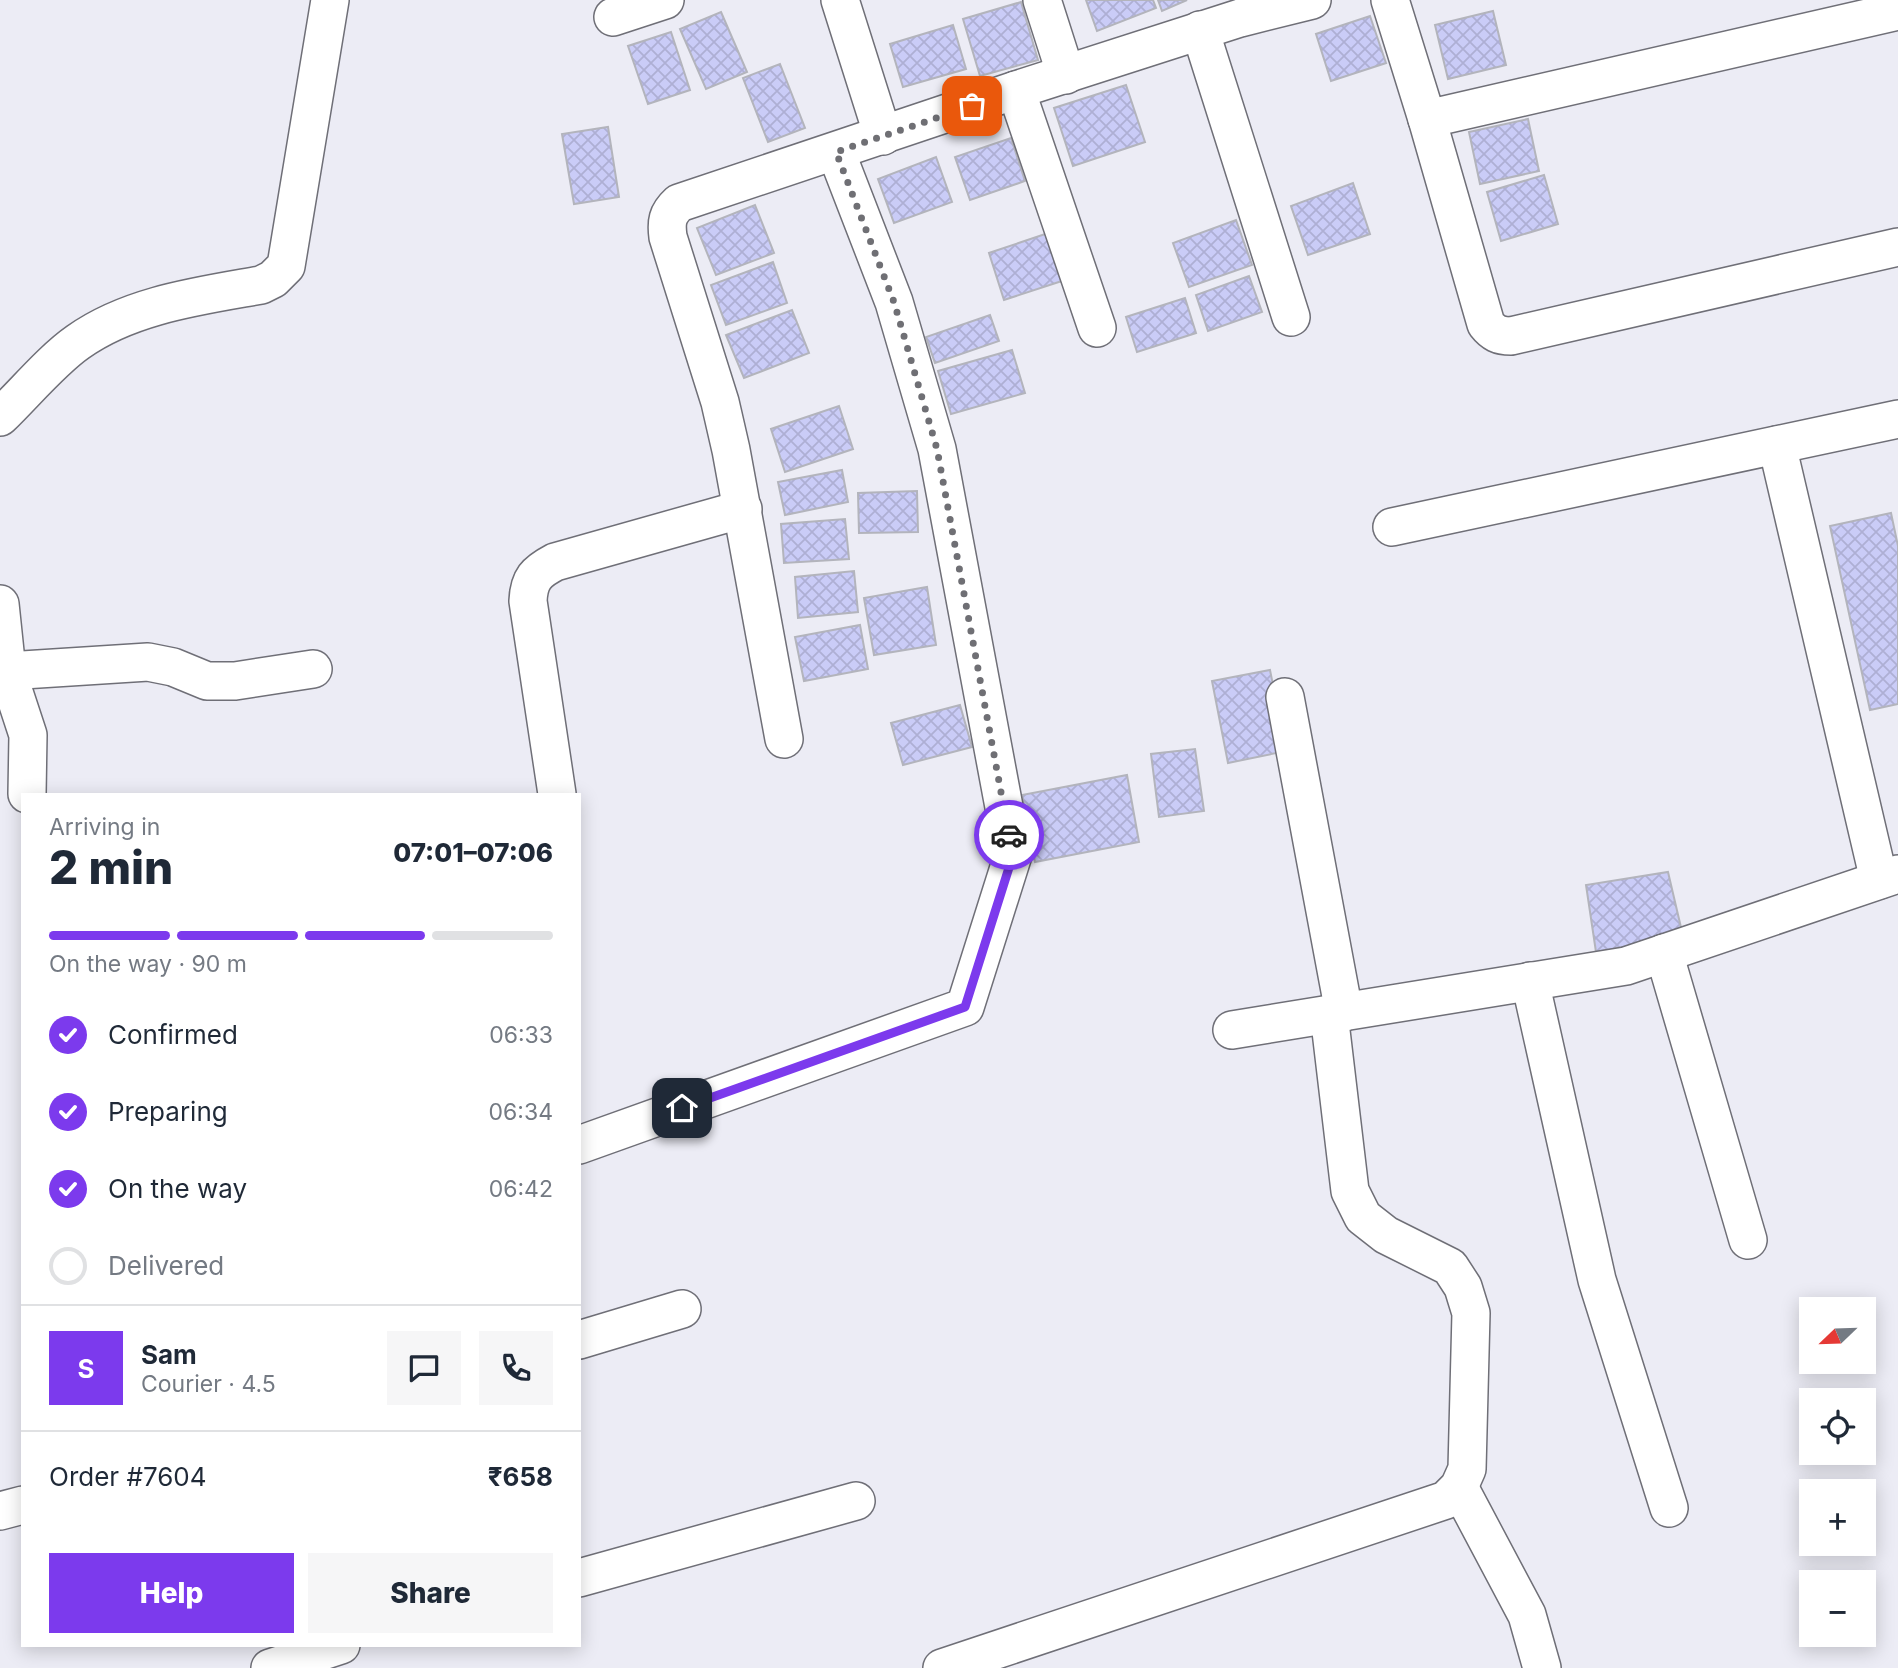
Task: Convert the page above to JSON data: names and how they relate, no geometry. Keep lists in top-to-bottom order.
{
  "north": "bottom left",
  "page": {
    "heading": ["2 min", "Arriving in", "07:01–07:06"],
    "panel": [
      "Sam",
      "Courier · 4.5",
      "Order #7604",
      "₹658"
    ],
    "bar": "On the way · 90 m",
    "list": [
      ["Confirmed", "06:33"],
      ["Preparing", "06:34"],
      ["On the way", "06:42"],
      "Delivered"
    ],
    "map_buttons": ["+", "−"],
    "round": "S",
    "buttons": ["Help", "Share"]
  }
}
